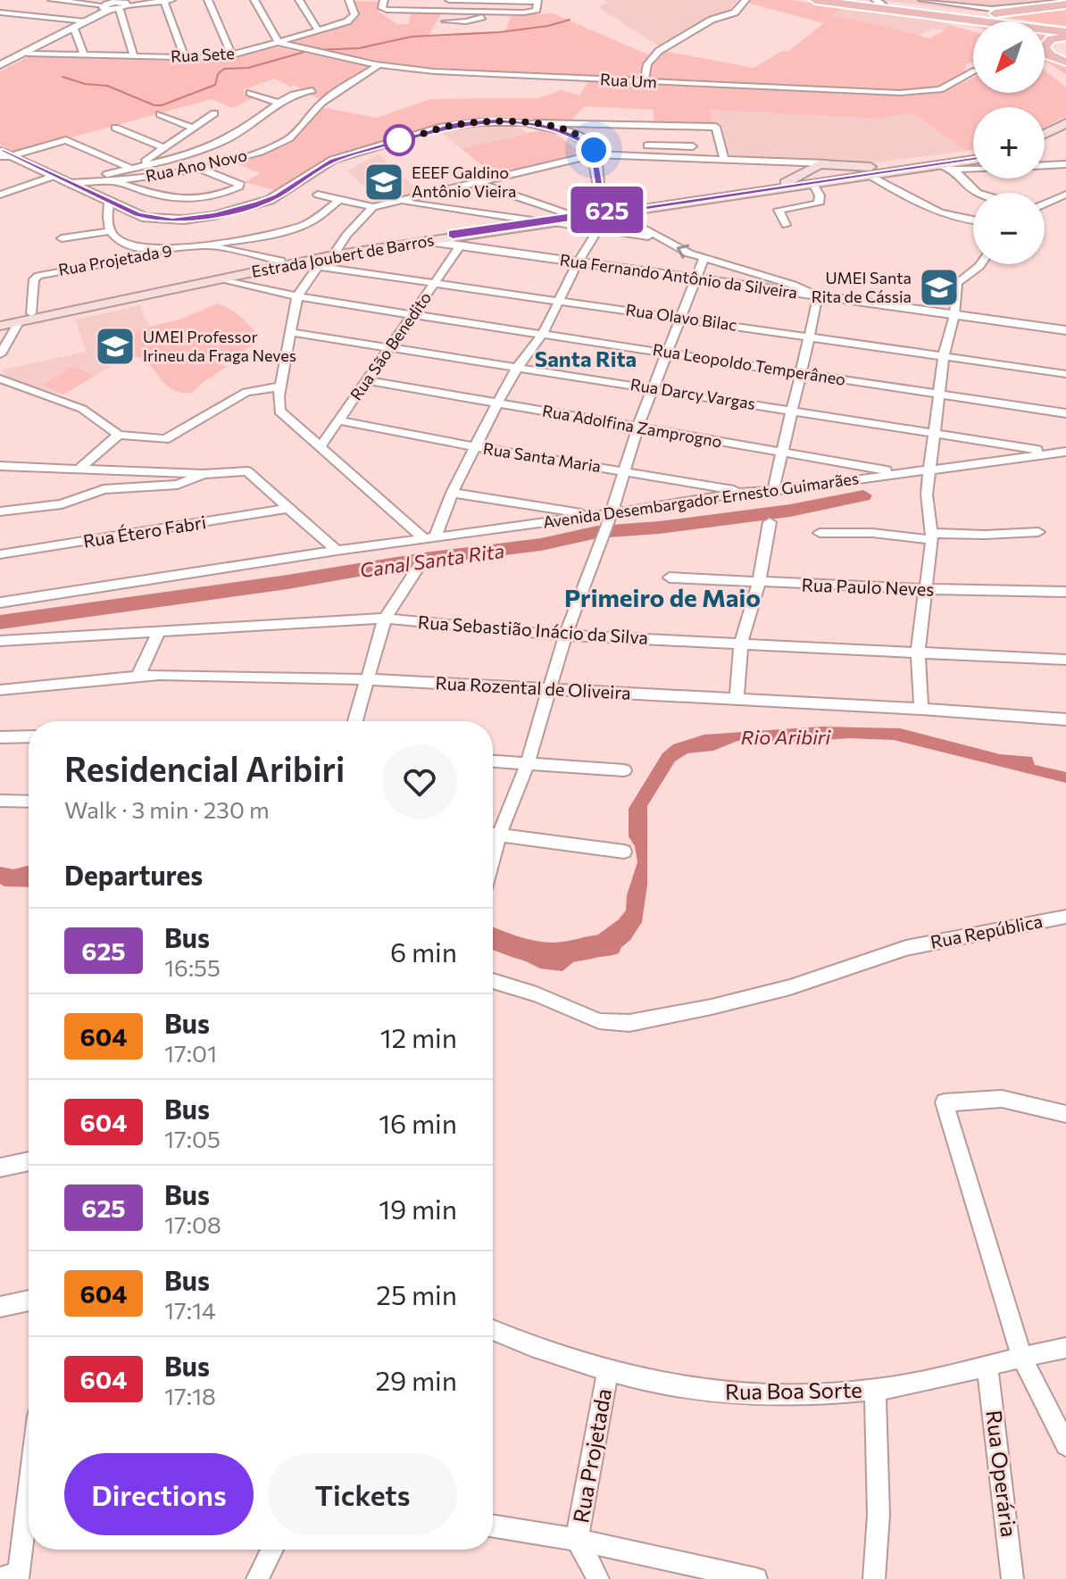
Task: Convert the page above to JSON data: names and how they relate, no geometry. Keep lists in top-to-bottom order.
{
  "streets": {
    "main road": ["Estrada Joubert de Barros"],
    "street": [
      "Rua Sete",
      "Rua Um",
      "Rua Ano Novo",
      "Rua Projetada 9",
      "Rua Fernando Antônio da Silveira",
      "Rua Olavo Bilac",
      "Rua São Benedito",
      "Rua Leopoldo Temperâneo",
      "Rua Darcy Vargas",
      "Rua Adolfina Zamprogno",
      "Rua Santa Maria",
      "Avenida Desembargador Ernesto Guimarães",
      "Rua Étero Fabri",
      "Rua Paulo Neves",
      "Rua Sebastião Inácio da Silva",
      "Rua Rozental de Oliveira",
      "Rua República",
      "Rua Boa Sorte",
      "Rua Projetada",
      "Rua Operária"
    ]
  },
  "crossings": [
    ["Rua Sete", "Rua Um"],
    ["Rua Um", "Rua Ano Novo"],
    ["Estrada Joubert de Barros", "Rua Projetada 9"],
    ["Estrada Joubert de Barros", "Rua Fernando Antônio da Silveira"],
    ["Estrada Joubert de Barros", "Rua Olavo Bilac"],
    ["Estrada Joubert de Barros", "Rua São Benedito"],
    ["Estrada Joubert de Barros", "Rua Leopoldo Temperâneo"],
    ["Rua Fernando Antônio da Silveira", "Rua São Benedito"],
    ["Rua Olavo Bilac", "Rua São Benedito"],
    ["Rua São Benedito", "Rua Leopoldo Temperâneo"],
    ["Rua São Benedito", "Rua Darcy Vargas"],
    ["Rua São Benedito", "Rua Adolfina Zamprogno"],
    ["Rua São Benedito", "Rua Santa Maria"],
    ["Rua Darcy Vargas", "Avenida Desembargador Ernesto Guimarães"],
    ["Rua Adolfina Zamprogno", "Avenida Desembargador Ernesto Guimarães"],
    ["Rua Santa Maria", "Avenida Desembargador Ernesto Guimarães"],
    ["Rua Boa Sorte", "Rua Projetada"],
    ["Rua Boa Sorte", "Rua Operária"]
  ],
  "districts": ["Santa Rita", "Primeiro de Maio"],
  "water": ["Canal Santa Rita", "Rio Aribiri"],
  "places": {
    "school or university": ["EEEF Galdino Antônio Vieira", "UMEI Santa Rita de Cássia", "UMEI Professor Irineu da Fraga Neves"]
  },
  "lines": ["bus line 625"],
  "north": "bottom left",
  "page": {
    "on_map": "625",
    "map_buttons": ["+", "−"],
    "heading": [
      ["Residencial Aribiri", "Walk · 3 min · 230 m"],
      "Departures"
    ],
    "list": [
      {
        "mark": "625",
        "name": "Bus",
        "note": "16:55",
        "value": "6 min"
      },
      {
        "mark": "604",
        "name": "Bus",
        "note": "17:01",
        "value": "12 min"
      },
      {
        "mark": "604",
        "name": "Bus",
        "note": "17:05",
        "value": "16 min"
      },
      {
        "mark": "625",
        "name": "Bus",
        "note": "17:08",
        "value": "19 min"
      },
      {
        "mark": "604",
        "name": "Bus",
        "note": "17:14",
        "value": "25 min"
      },
      {
        "mark": "604",
        "name": "Bus",
        "note": "17:18",
        "value": "29 min"
      }
    ],
    "buttons": ["Directions", "Tickets"]
  }
}
